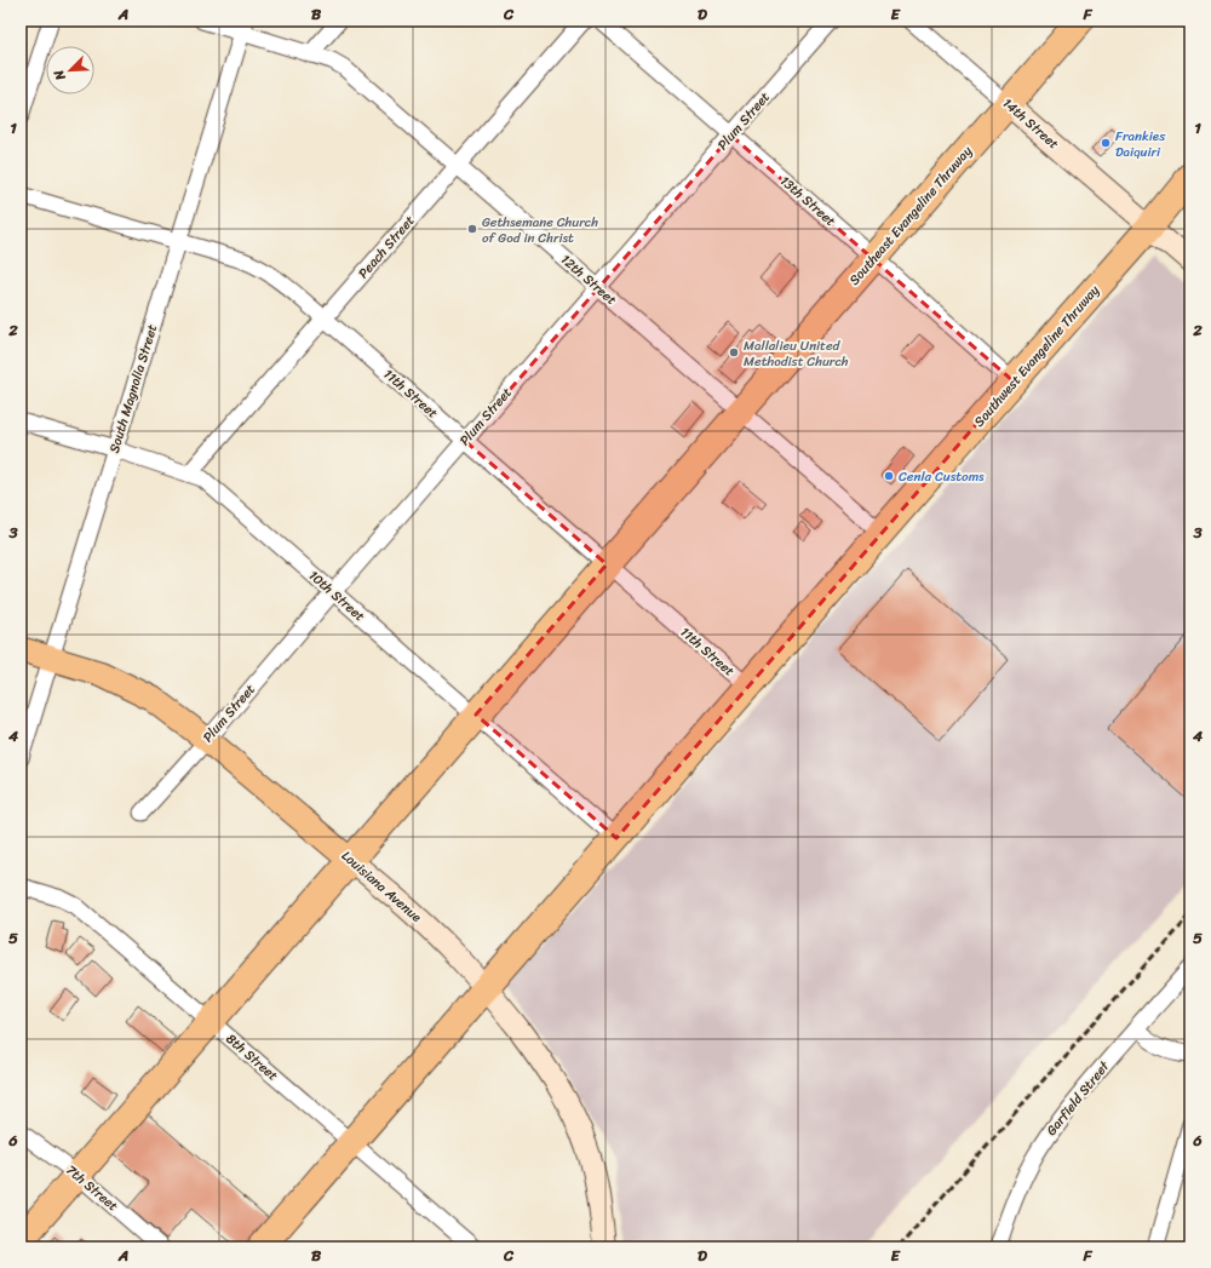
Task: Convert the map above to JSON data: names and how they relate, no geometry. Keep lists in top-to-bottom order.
{
  "streets": {
    "highway": ["Southeast Evangeline Thruway", "Southwest Evangeline Thruway"],
    "main road": ["14th Street", "Louisiana Avenue"],
    "street": [
      "Plum Street",
      "13th Street",
      "Peach Street",
      "12th Street",
      "South Magnolia Street",
      "11th Street",
      "10th Street",
      "8th Street",
      "Garfield Street",
      "7th Street"
    ]
  },
  "crossings": [
    ["Plum Street", "13th Street"],
    ["Plum Street", "12th Street"],
    ["Plum Street", "11th Street"],
    ["Plum Street", "10th Street"],
    ["Plum Street", "Louisiana Avenue"],
    ["14th Street", "Southeast Evangeline Thruway"],
    ["14th Street", "Southwest Evangeline Thruway"],
    ["13th Street", "Southeast Evangeline Thruway"],
    ["13th Street", "Southwest Evangeline Thruway"],
    ["Southeast Evangeline Thruway", "12th Street"],
    ["Southeast Evangeline Thruway", "11th Street"],
    ["Southeast Evangeline Thruway", "10th Street"],
    ["Southeast Evangeline Thruway", "Louisiana Avenue"],
    ["Southeast Evangeline Thruway", "8th Street"],
    ["Southeast Evangeline Thruway", "7th Street"],
    ["Peach Street", "12th Street"],
    ["Peach Street", "11th Street"],
    ["Peach Street", "10th Street"],
    ["12th Street", "Southwest Evangeline Thruway"],
    ["12th Street", "South Magnolia Street"],
    ["Southwest Evangeline Thruway", "11th Street"],
    ["Southwest Evangeline Thruway", "10th Street"],
    ["Southwest Evangeline Thruway", "Louisiana Avenue"],
    ["Southwest Evangeline Thruway", "8th Street"],
    ["South Magnolia Street", "11th Street"],
    ["South Magnolia Street", "10th Street"],
    ["South Magnolia Street", "Louisiana Avenue"]
  ],
  "places": [
    "Frankies Daiquiri",
    "Gethsemane Church of God in Christ",
    "Mallalieu United Methodist Church",
    "Cenla Customs"
  ],
  "north": "bottom left",
  "grid": {
    "columns": [
      "A",
      "B",
      "C",
      "D",
      "E",
      "F"
    ],
    "rows": [
      "1",
      "2",
      "3",
      "4",
      "5",
      "6"
    ]
  }
}
